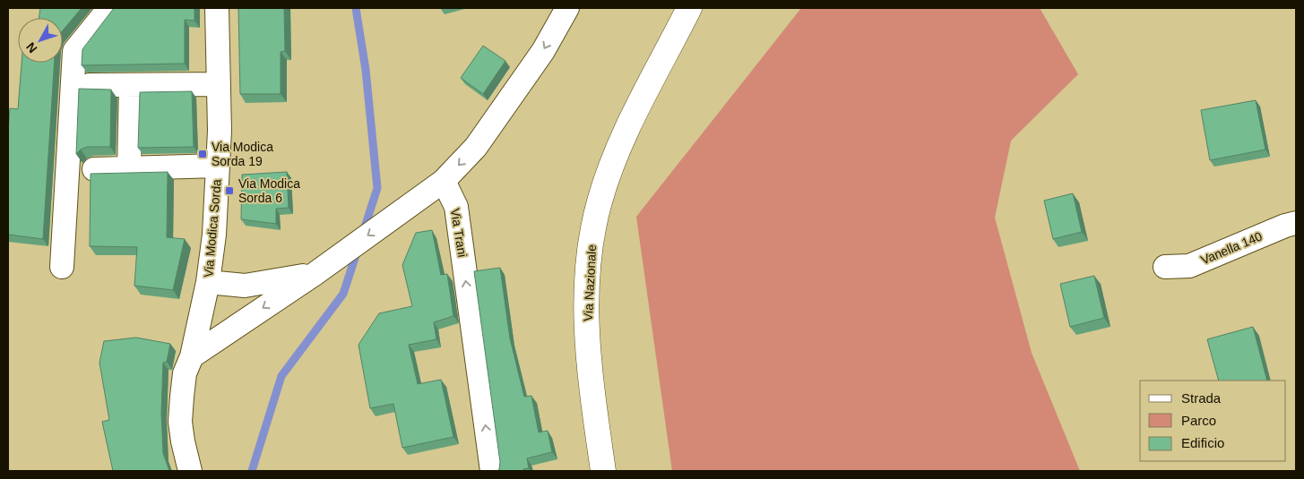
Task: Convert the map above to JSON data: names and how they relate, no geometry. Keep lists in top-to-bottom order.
{
  "streets": {
    "street": [
      "Via Modica Sorda",
      "Via Trani",
      "Vanella 140",
      "Via Nazionale"
    ]
  },
  "one_way": ["Via Trani"],
  "places": {
    "transit": ["Via Modica Sorda 19", "Via Modica Sorda 6"]
  },
  "legend": ["Strada", "Parco", "Edificio"],
  "north": "bottom left"
}
